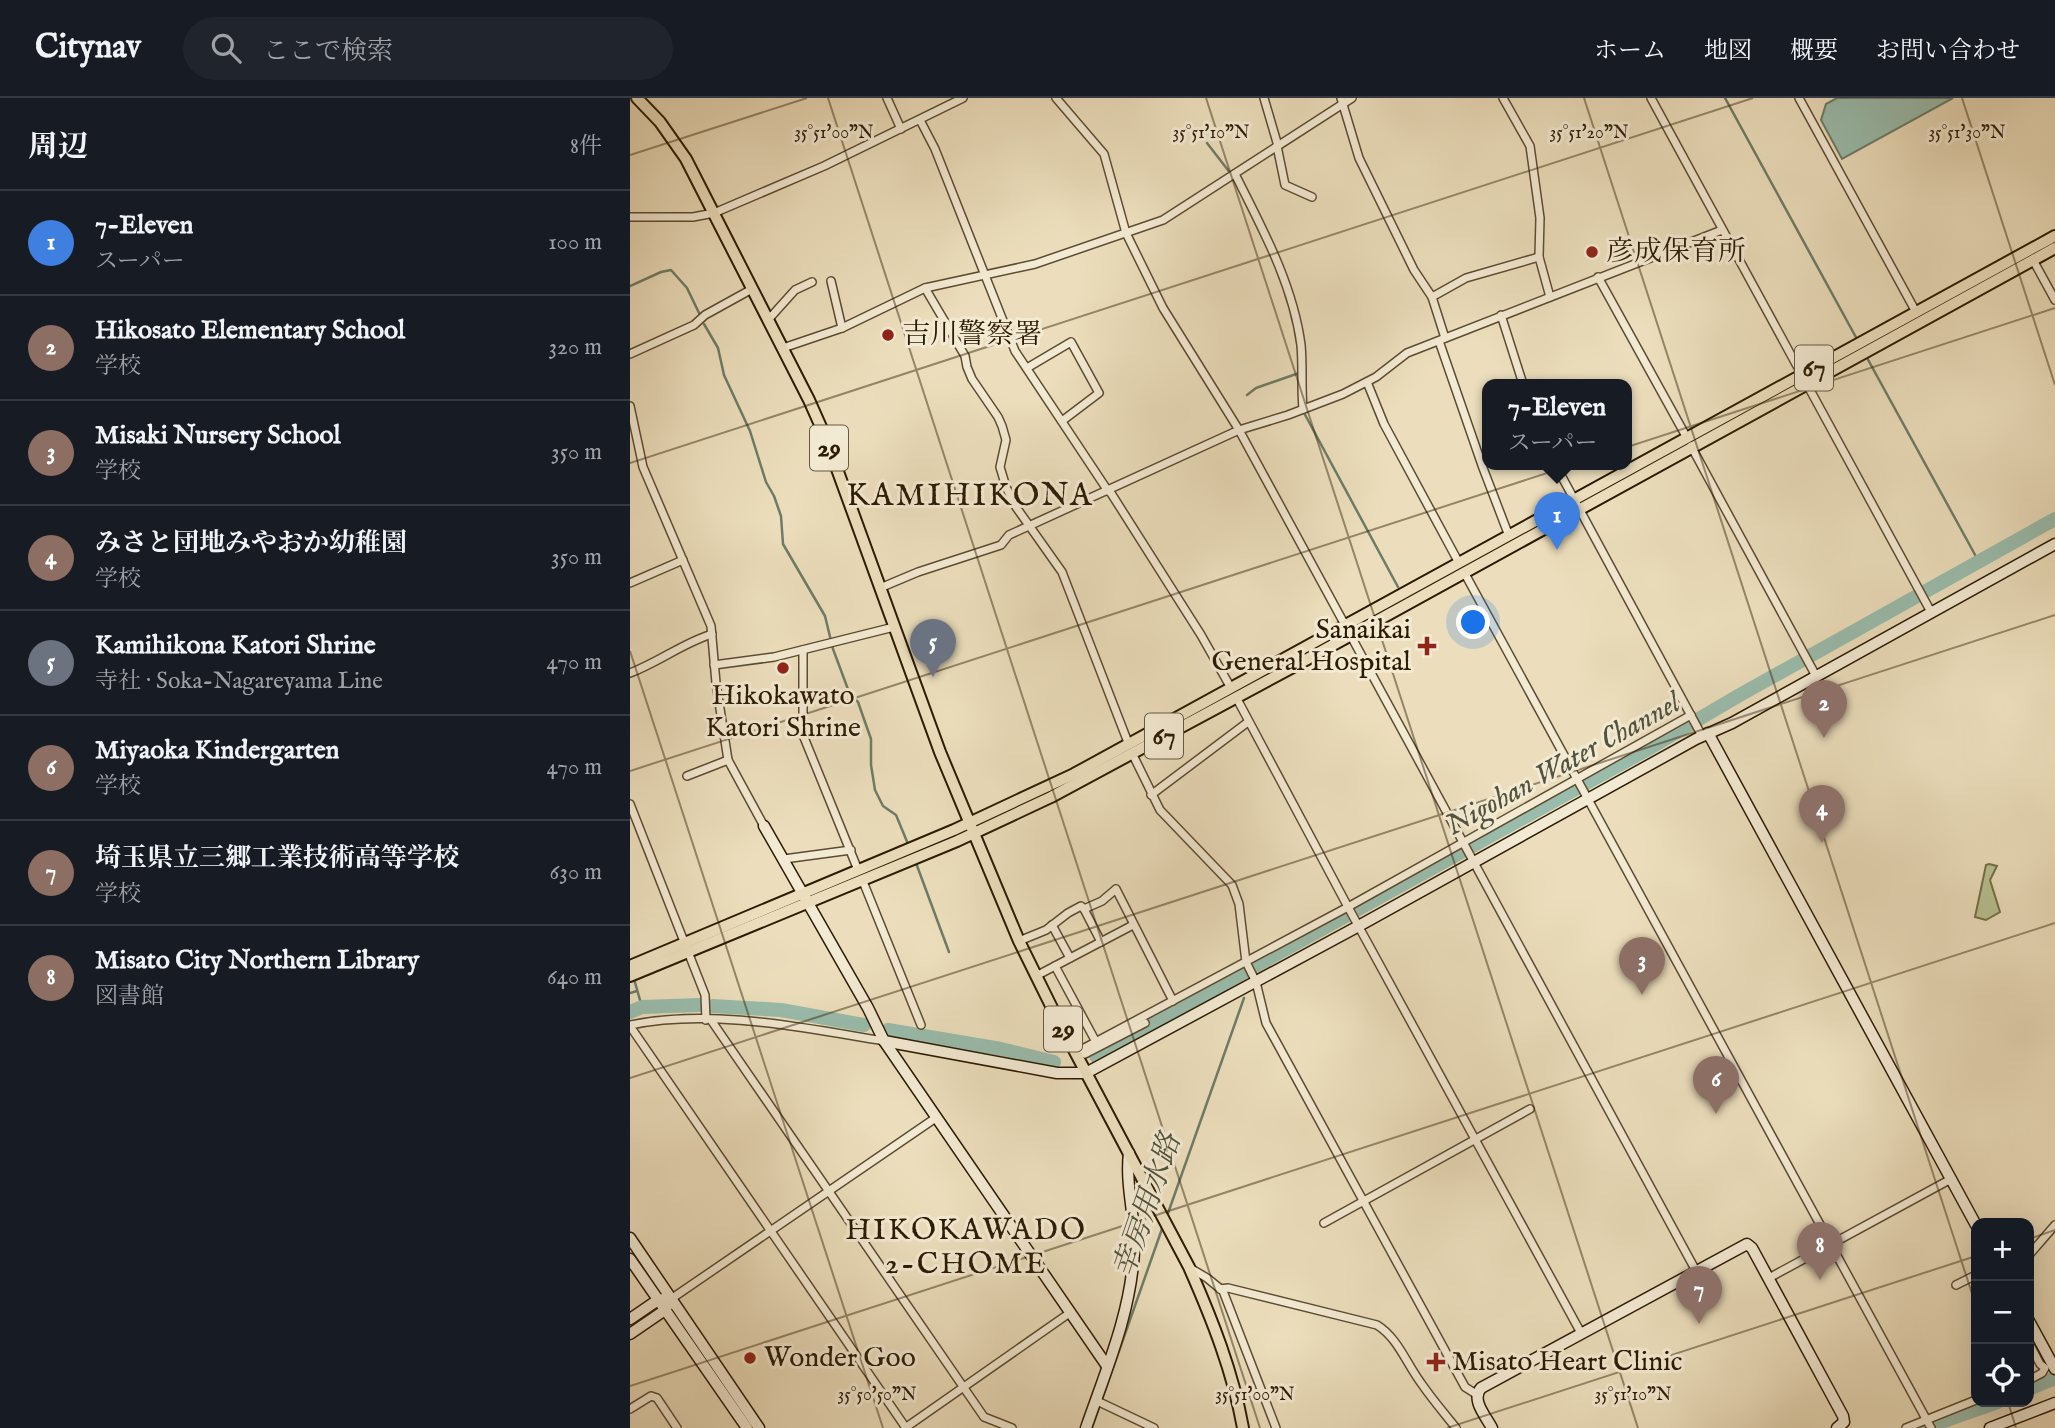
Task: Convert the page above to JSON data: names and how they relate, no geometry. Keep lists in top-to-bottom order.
{
  "streets": {
    "main road": ["67", "29"]
  },
  "crossings": [
    ["67", "29"]
  ],
  "districts": ["KAMIHIKONA", "HIKOKAWADO 2-CHOME"],
  "water": ["Nigohan Water Channel", "幸房用水路"],
  "places": {
    "other": [
      "彦成保育所",
      "吉川警察署",
      "Hikokawato Katori Shrine",
      "Wonder Goo"
    ],
    "health": ["Sanaikai General Hospital", "Misato Heart Clinic"]
  },
  "page": {
    "header": "Citynav",
    "search": "ここで検索",
    "nav": [
      "ホーム",
      "地図",
      "概要",
      "お問い合わせ"
    ],
    "heading": ["周辺", "8件"],
    "list": [
      {
        "mark": "1",
        "name": "7-Eleven",
        "note": "スーパー",
        "value": "100 m"
      },
      {
        "mark": "2",
        "name": "Hikosato Elementary School",
        "note": "学校",
        "value": "320 m"
      },
      {
        "mark": "3",
        "name": "Misaki Nursery School",
        "note": "学校",
        "value": "350 m"
      },
      {
        "mark": "4",
        "name": "みさと団地みやおか幼稚園",
        "note": "学校",
        "value": "350 m"
      },
      {
        "mark": "5",
        "name": "Kamihikona Katori Shrine",
        "note": "寺社 · Soka-Nagareyama Line",
        "value": "470 m"
      },
      {
        "mark": "6",
        "name": "Miyaoka Kindergarten",
        "note": "学校",
        "value": "470 m"
      },
      {
        "mark": "7",
        "name": "埼玉県立三郷工業技術高等学校",
        "note": "学校",
        "value": "630 m"
      },
      {
        "mark": "8",
        "name": "Misato City Northern Library",
        "note": "図書館",
        "value": "640 m"
      }
    ],
    "popup": ["7-Eleven", "スーパー"],
    "pins": [
      "1",
      "5",
      "2",
      "4",
      "3",
      "6",
      "8",
      "7"
    ],
    "map_buttons": ["+", "−"]
  },
  "coordinates": [
    "35°51'00\"N",
    "35°51'10\"N",
    "35°51'20\"N",
    "35°51'30\"N",
    "35°50'50\"N"
  ]
}
